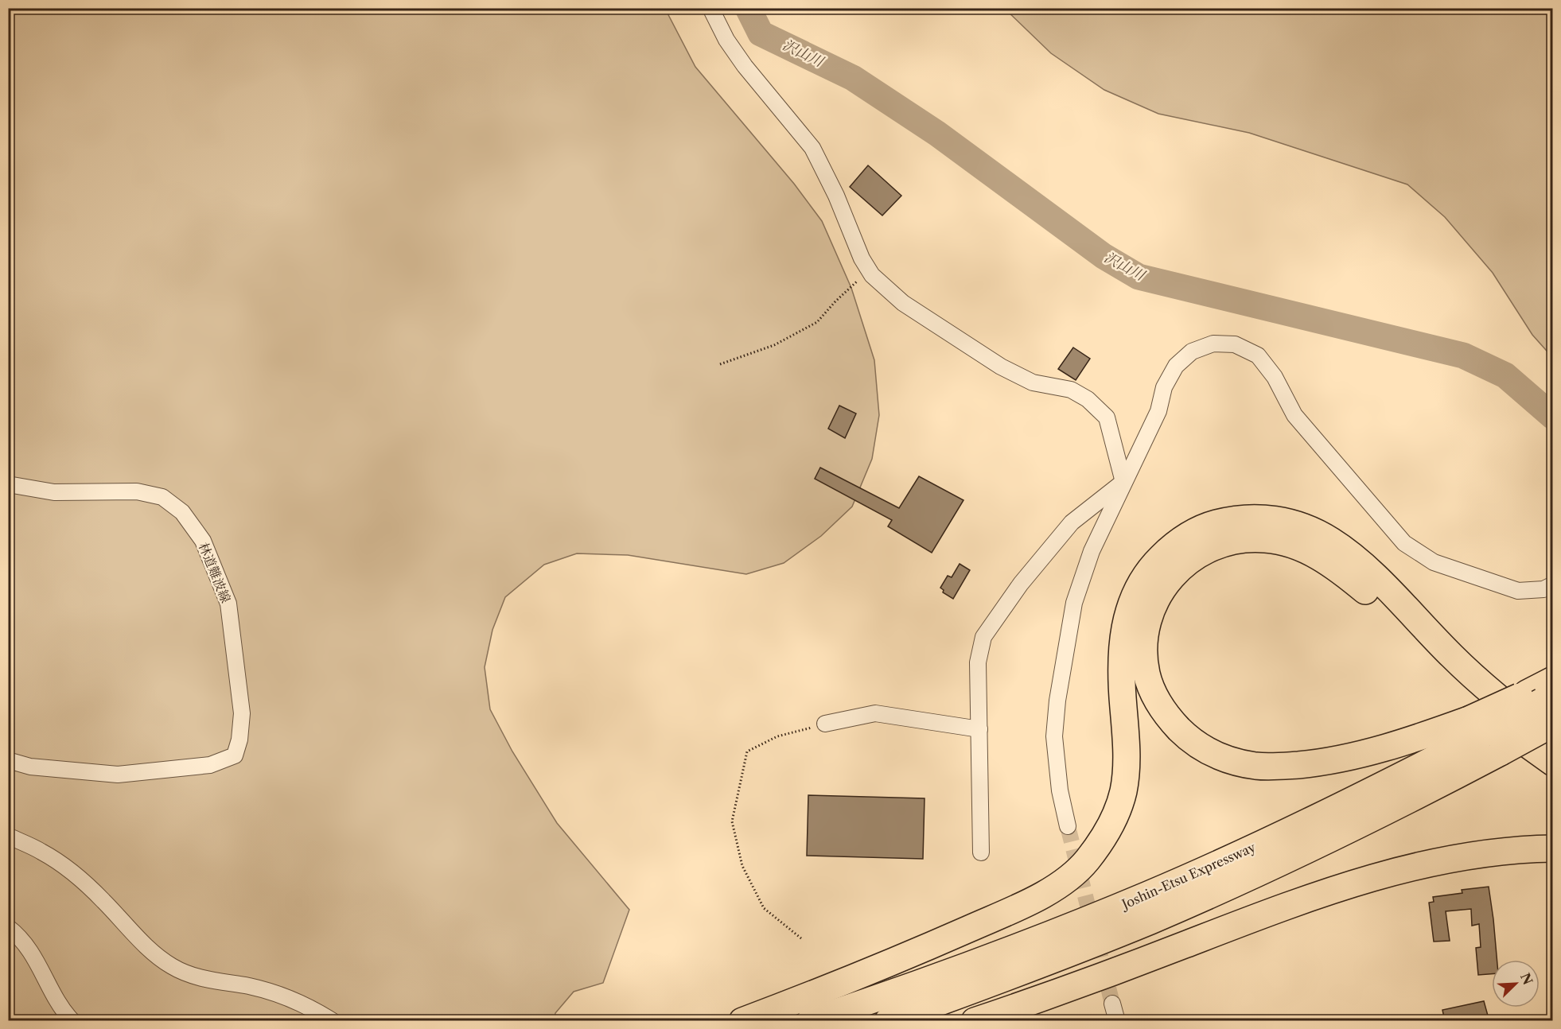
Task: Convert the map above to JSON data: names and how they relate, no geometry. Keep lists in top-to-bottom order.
{
  "streets": {
    "highway": ["Joshin-Etsu Expressway"],
    "street": ["林道難波線"]
  },
  "water": ["沢山川"],
  "north": "top right"
}
